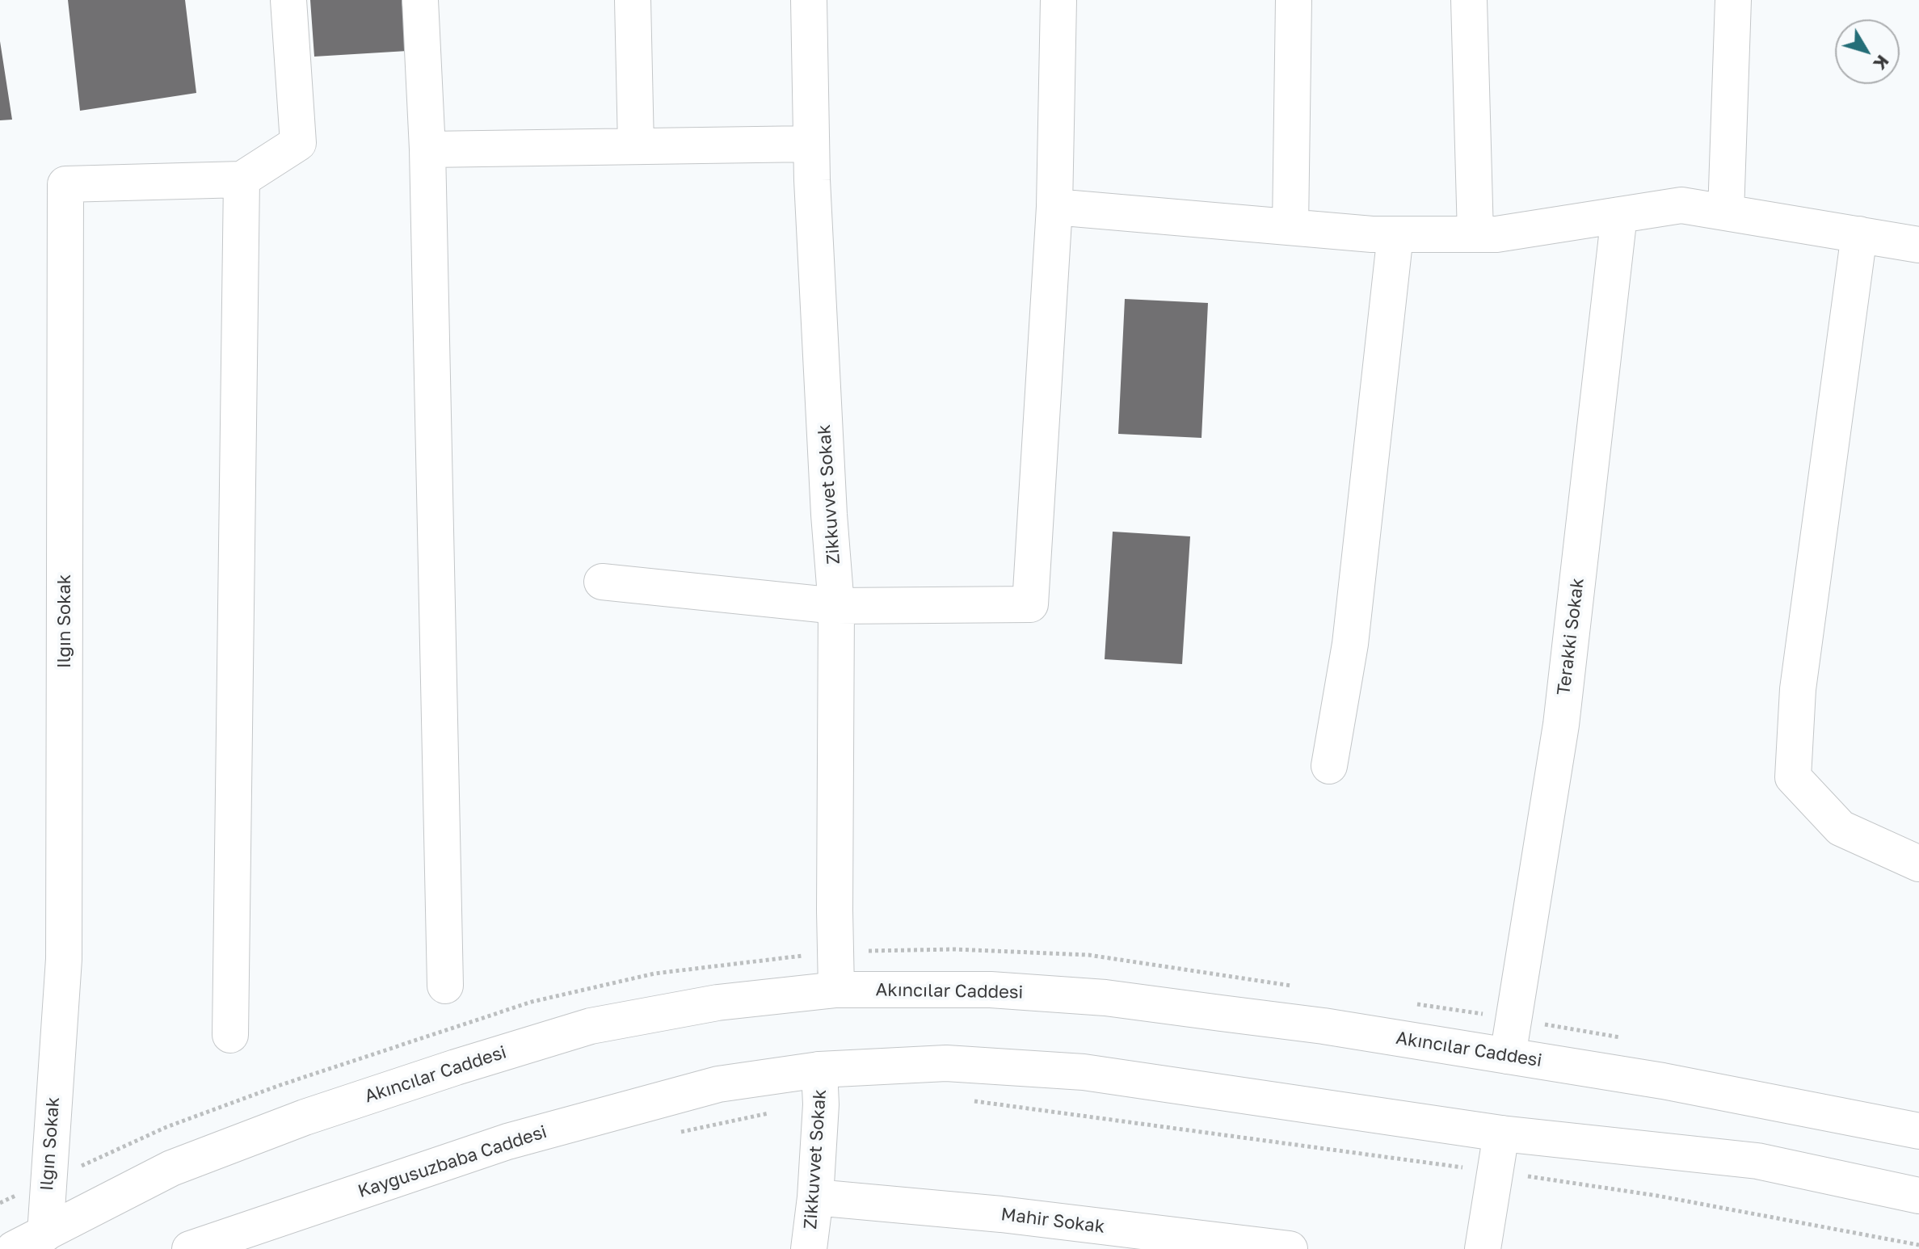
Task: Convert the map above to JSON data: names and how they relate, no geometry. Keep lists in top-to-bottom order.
{
  "streets": {
    "street": [
      "Zikkuvvet Sokak",
      "Ilgın Sokak",
      "Terakki Sokak",
      "Akıncılar Caddesi",
      "Kaygusuzbaba Caddesi",
      "Mahir Sokak"
    ]
  },
  "crossings": [
    ["Zikkuvvet Sokak", "Akıncılar Caddesi"],
    ["Zikkuvvet Sokak", "Kaygusuzbaba Caddesi"],
    ["Zikkuvvet Sokak", "Mahir Sokak"],
    ["Ilgın Sokak", "Akıncılar Caddesi"],
    ["Terakki Sokak", "Akıncılar Caddesi"]
  ],
  "north": "bottom right"
}
